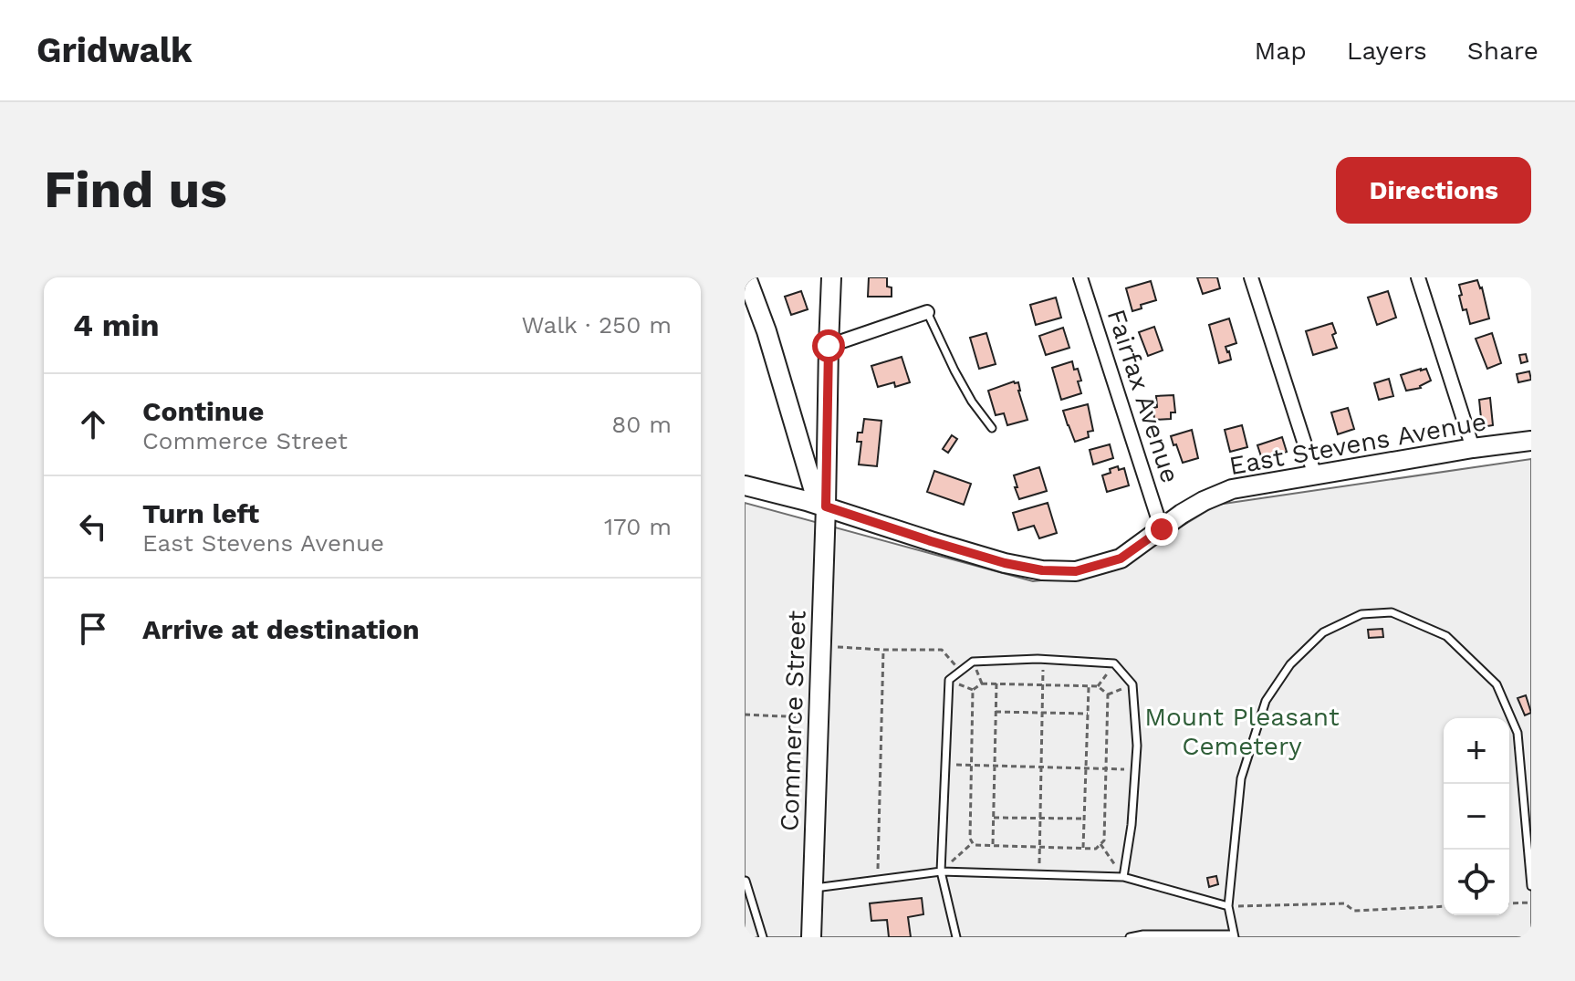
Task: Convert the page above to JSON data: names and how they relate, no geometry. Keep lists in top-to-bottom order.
{
  "streets": {
    "street": ["Fairfax Avenue", "East Stevens Avenue", "Commerce Street"]
  },
  "crossings": [
    ["Fairfax Avenue", "East Stevens Avenue"],
    ["East Stevens Avenue", "Commerce Street"]
  ],
  "parks": ["Mount Pleasant Cemetery"],
  "page": {
    "header": "Gridwalk",
    "nav": ["Map", "Layers", "Share"],
    "buttons": "Directions",
    "title": "Find us",
    "heading": ["4 min", "Walk · 250 m"],
    "list": [
      ["Continue", "Commerce Street", "80 m"],
      ["Turn left", "East Stevens Avenue", "170 m"],
      "Arrive at destination"
    ],
    "map_buttons": ["+", "−"]
  }
}
